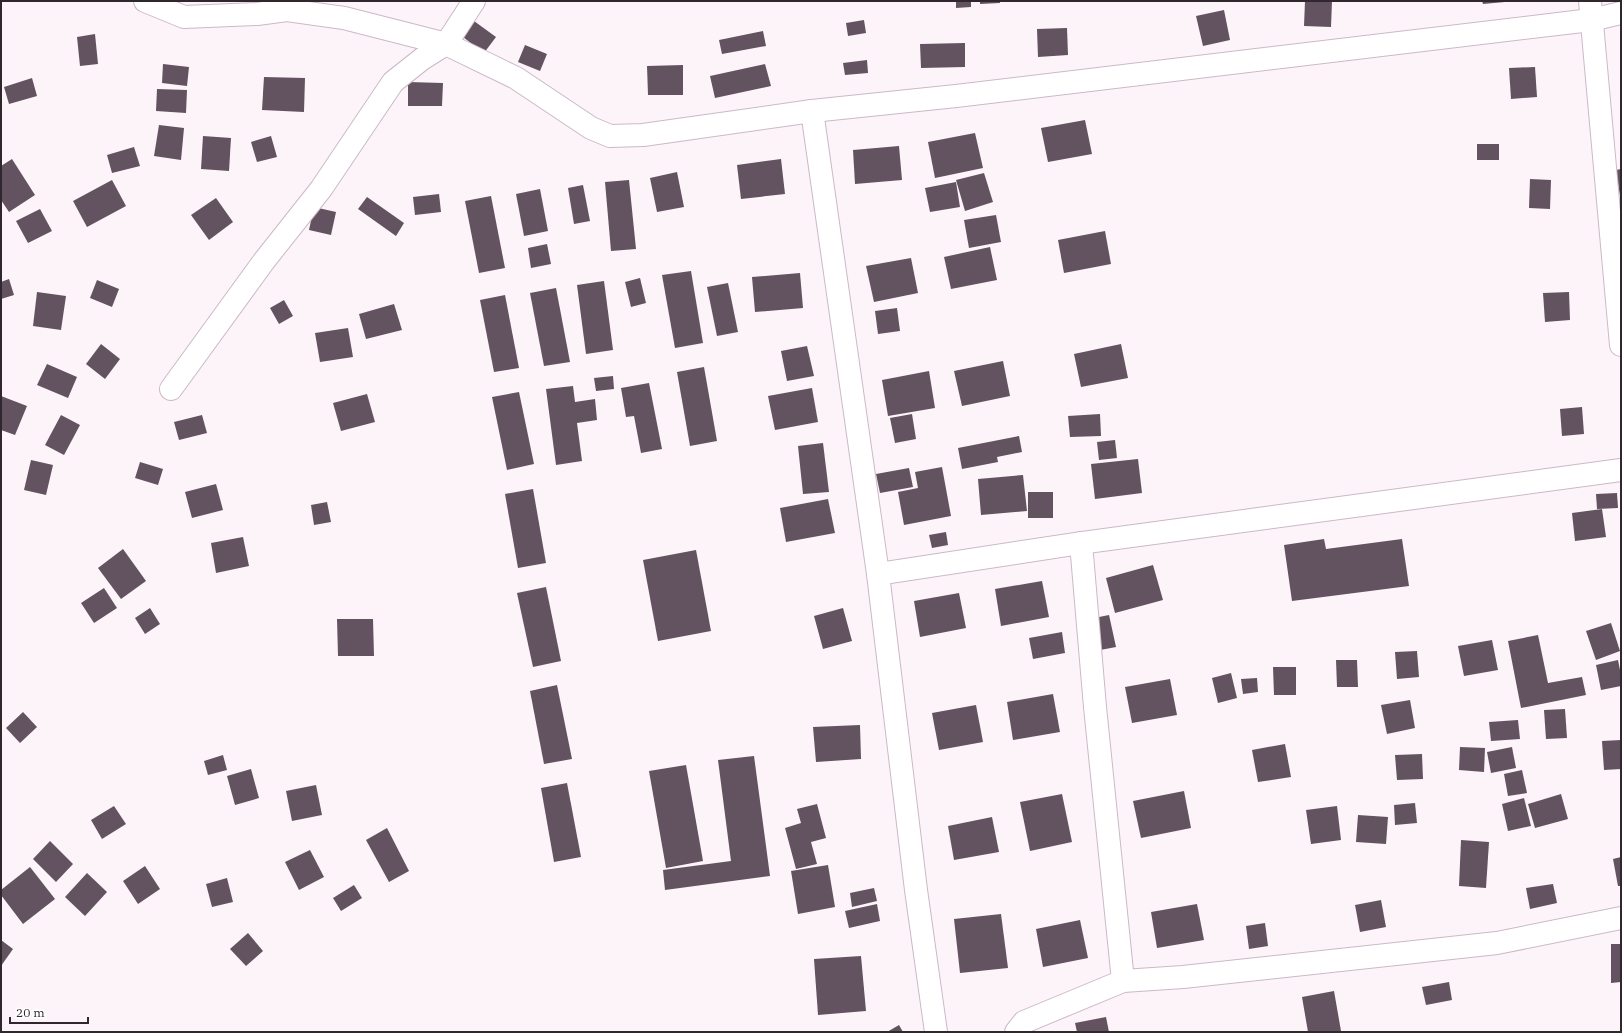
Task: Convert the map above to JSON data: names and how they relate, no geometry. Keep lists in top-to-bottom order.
{
  "scale_bar": "20 m"
}
